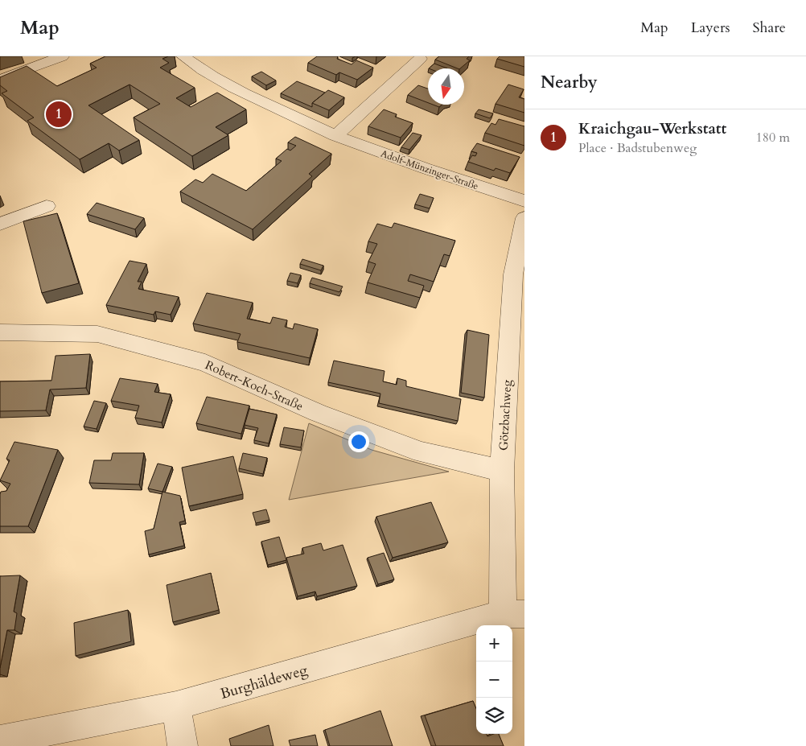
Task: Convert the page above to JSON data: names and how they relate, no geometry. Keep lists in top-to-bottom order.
{
  "streets": {
    "street": [
      "Adolf-Münzinger-Straße",
      "Robert-Koch-Straße",
      "Götzbachweg",
      "Burghäldeweg"
    ]
  },
  "crossings": [
    ["Robert-Koch-Straße", "Götzbachweg"],
    ["Götzbachweg", "Burghäldeweg"]
  ],
  "north": "bottom",
  "page": {
    "header": "Map",
    "nav": ["Map", "Layers", "Share"],
    "heading": "Nearby",
    "pins": "1",
    "list": [
      {
        "mark": "1",
        "name": "Kraichgau-Werkstatt",
        "note": "Place · Badstubenweg",
        "value": "180 m"
      }
    ],
    "map_buttons": ["+", "−"]
  }
}
